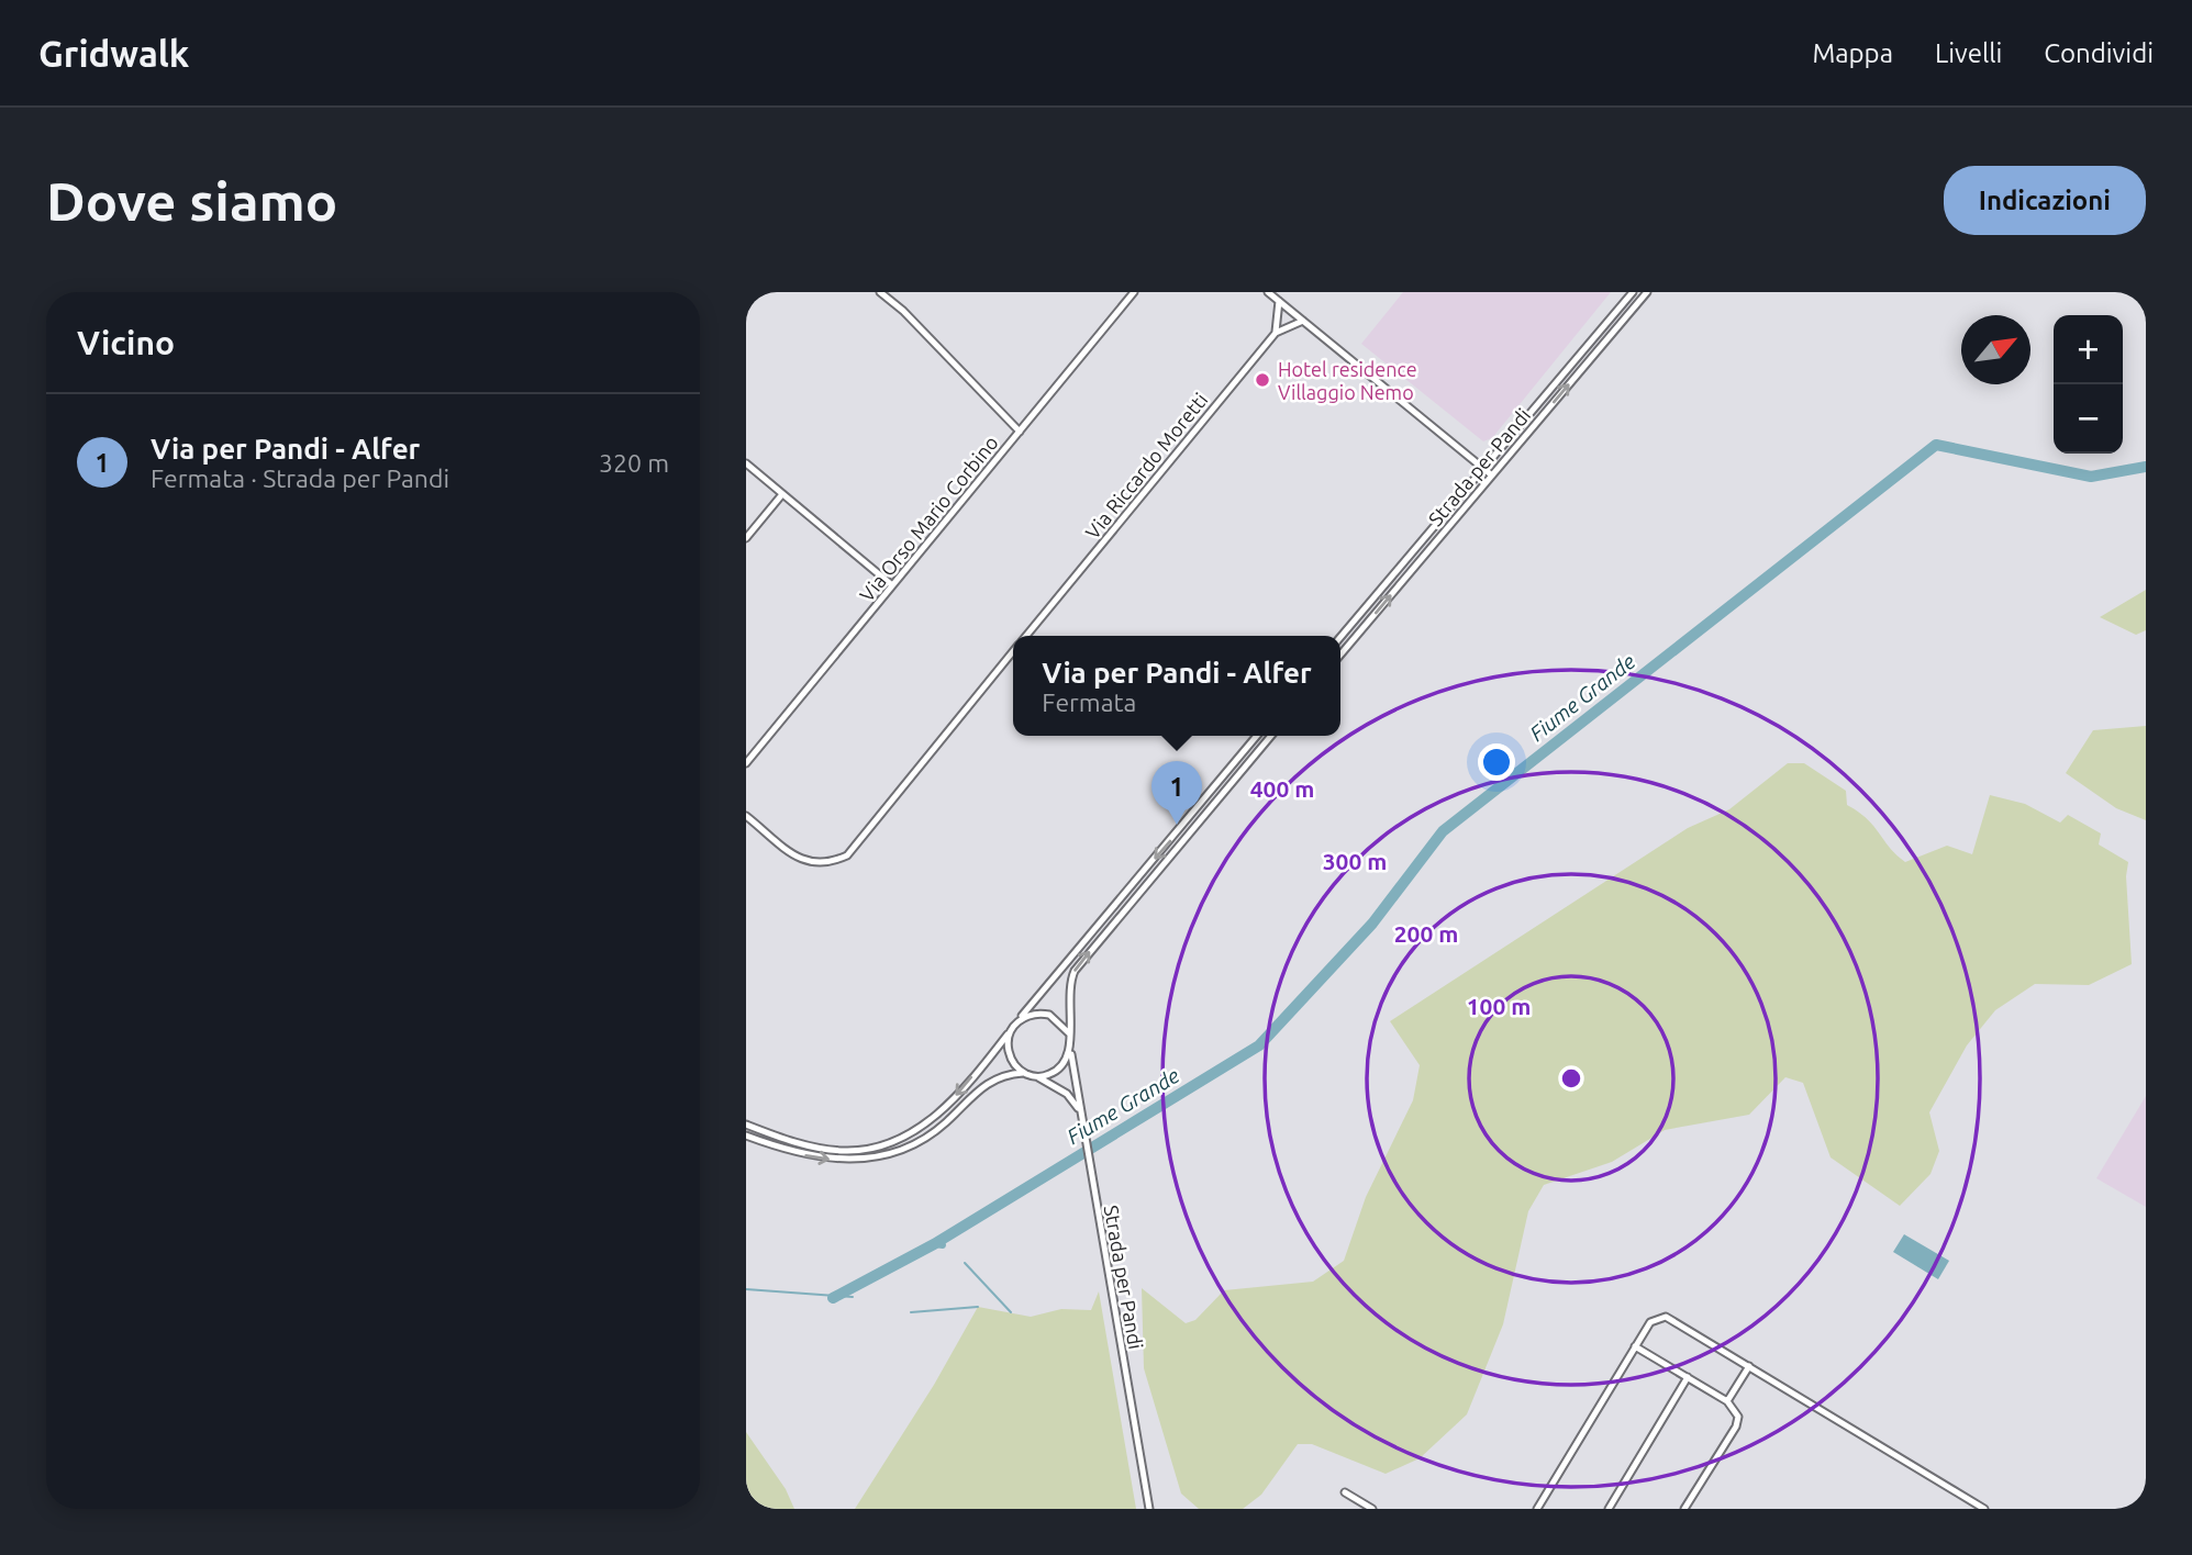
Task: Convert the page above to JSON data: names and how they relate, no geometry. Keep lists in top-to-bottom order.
{
  "streets": {
    "street": ["Via Riccardo Moretti", "Strada per Pandi", "Via Orso Mario Corbino"]
  },
  "water": ["Fiume Grande"],
  "places": ["Hotel residence Villaggio Nemo"],
  "north": "top right",
  "page": {
    "header": "Gridwalk",
    "nav": ["Mappa", "Livelli", "Condividi"],
    "buttons": "Indicazioni",
    "title": "Dove siamo",
    "heading": "Vicino",
    "map_buttons": ["+", "−"],
    "list": [
      {
        "mark": "1",
        "name": "Via per Pandi - Alfer",
        "note": "Fermata · Strada per Pandi",
        "value": "320 m"
      }
    ],
    "popup": ["Via per Pandi - Alfer", "Fermata"],
    "pins": "1"
  },
  "rings": [
    "400 m",
    "300 m",
    "200 m",
    "100 m"
  ]
}
